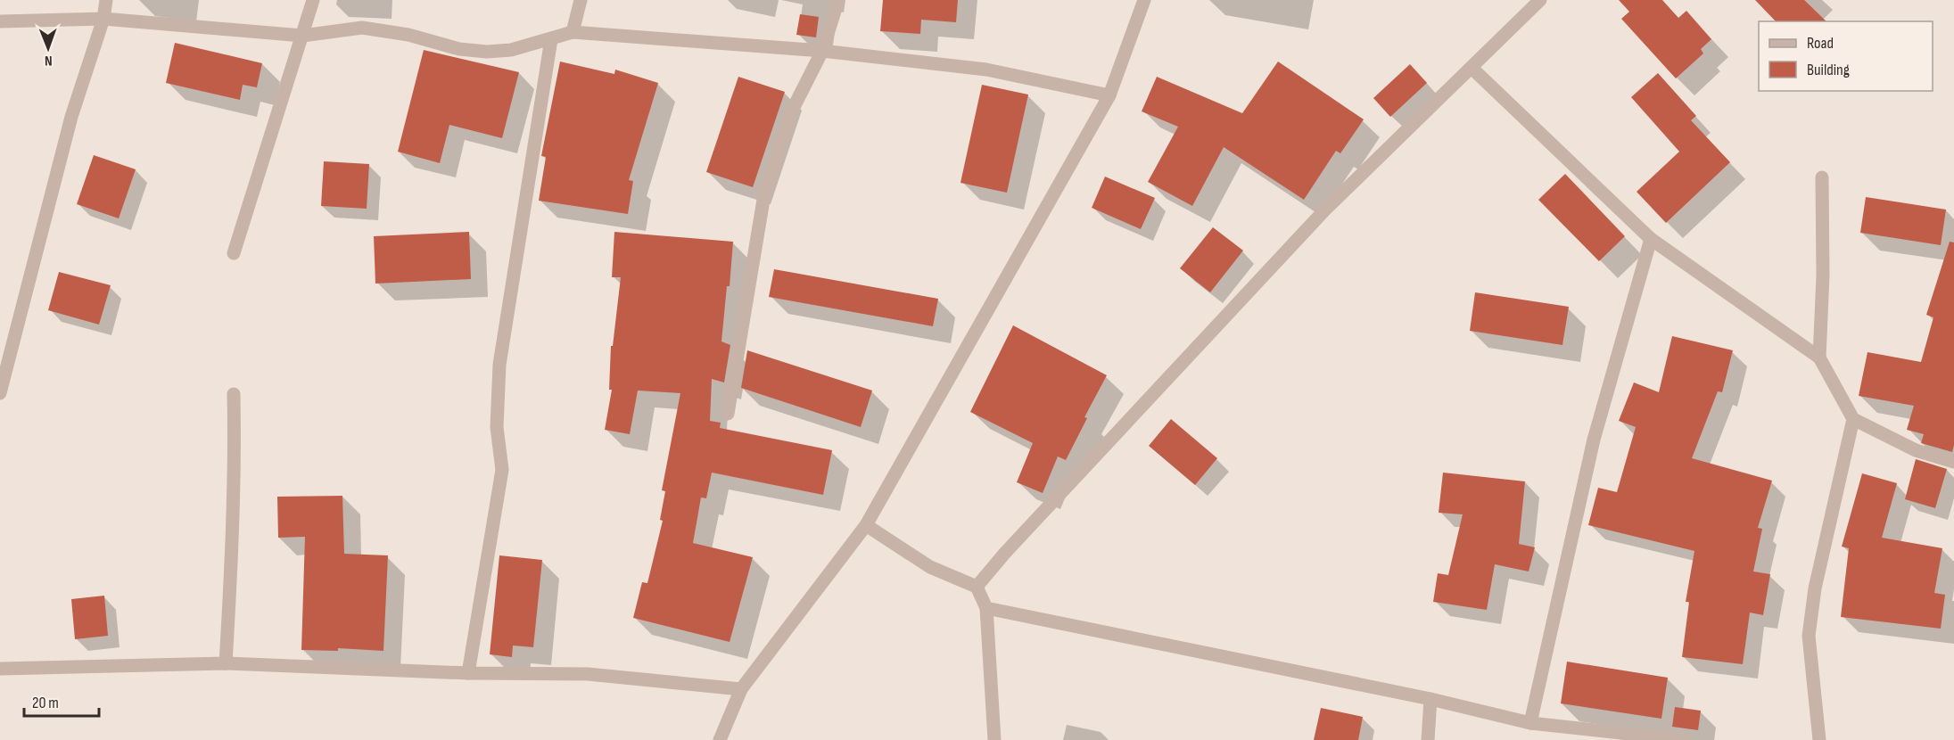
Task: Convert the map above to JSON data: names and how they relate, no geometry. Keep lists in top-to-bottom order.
{
  "legend": ["Road", "Building"],
  "scale_bar": "20 m",
  "north": "bottom"
}
